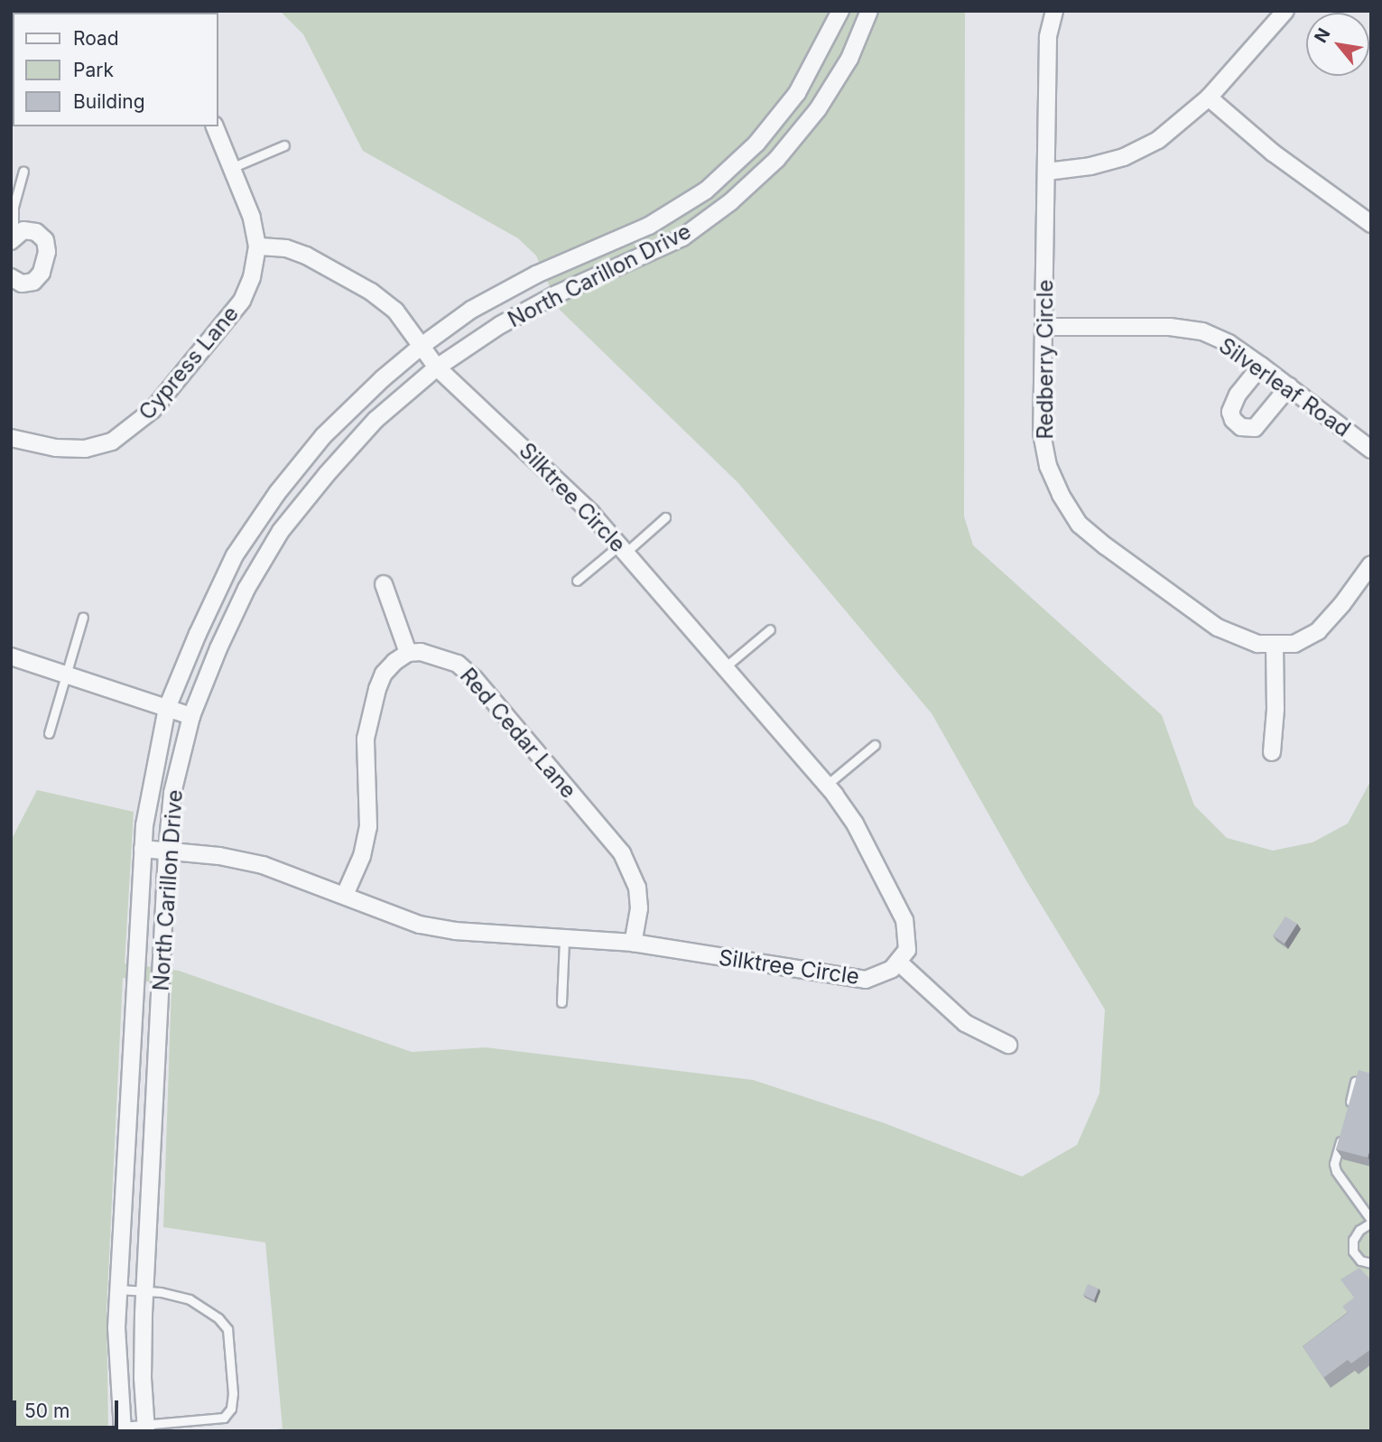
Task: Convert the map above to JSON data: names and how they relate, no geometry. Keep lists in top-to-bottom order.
{
  "streets": {
    "street": [
      "North Carillon Drive",
      "Redberry Circle",
      "Cypress Lane",
      "Silverleaf Road",
      "Silktree Circle",
      "Red Cedar Lane"
    ]
  },
  "crossings": [
    ["North Carillon Drive", "Silktree Circle"],
    ["Redberry Circle", "Silverleaf Road"],
    ["Cypress Lane", "Silktree Circle"],
    ["Silktree Circle", "Red Cedar Lane"]
  ],
  "legend": ["Road", "Park", "Building"],
  "scale_bar": "50 m",
  "north": "top left"
}
